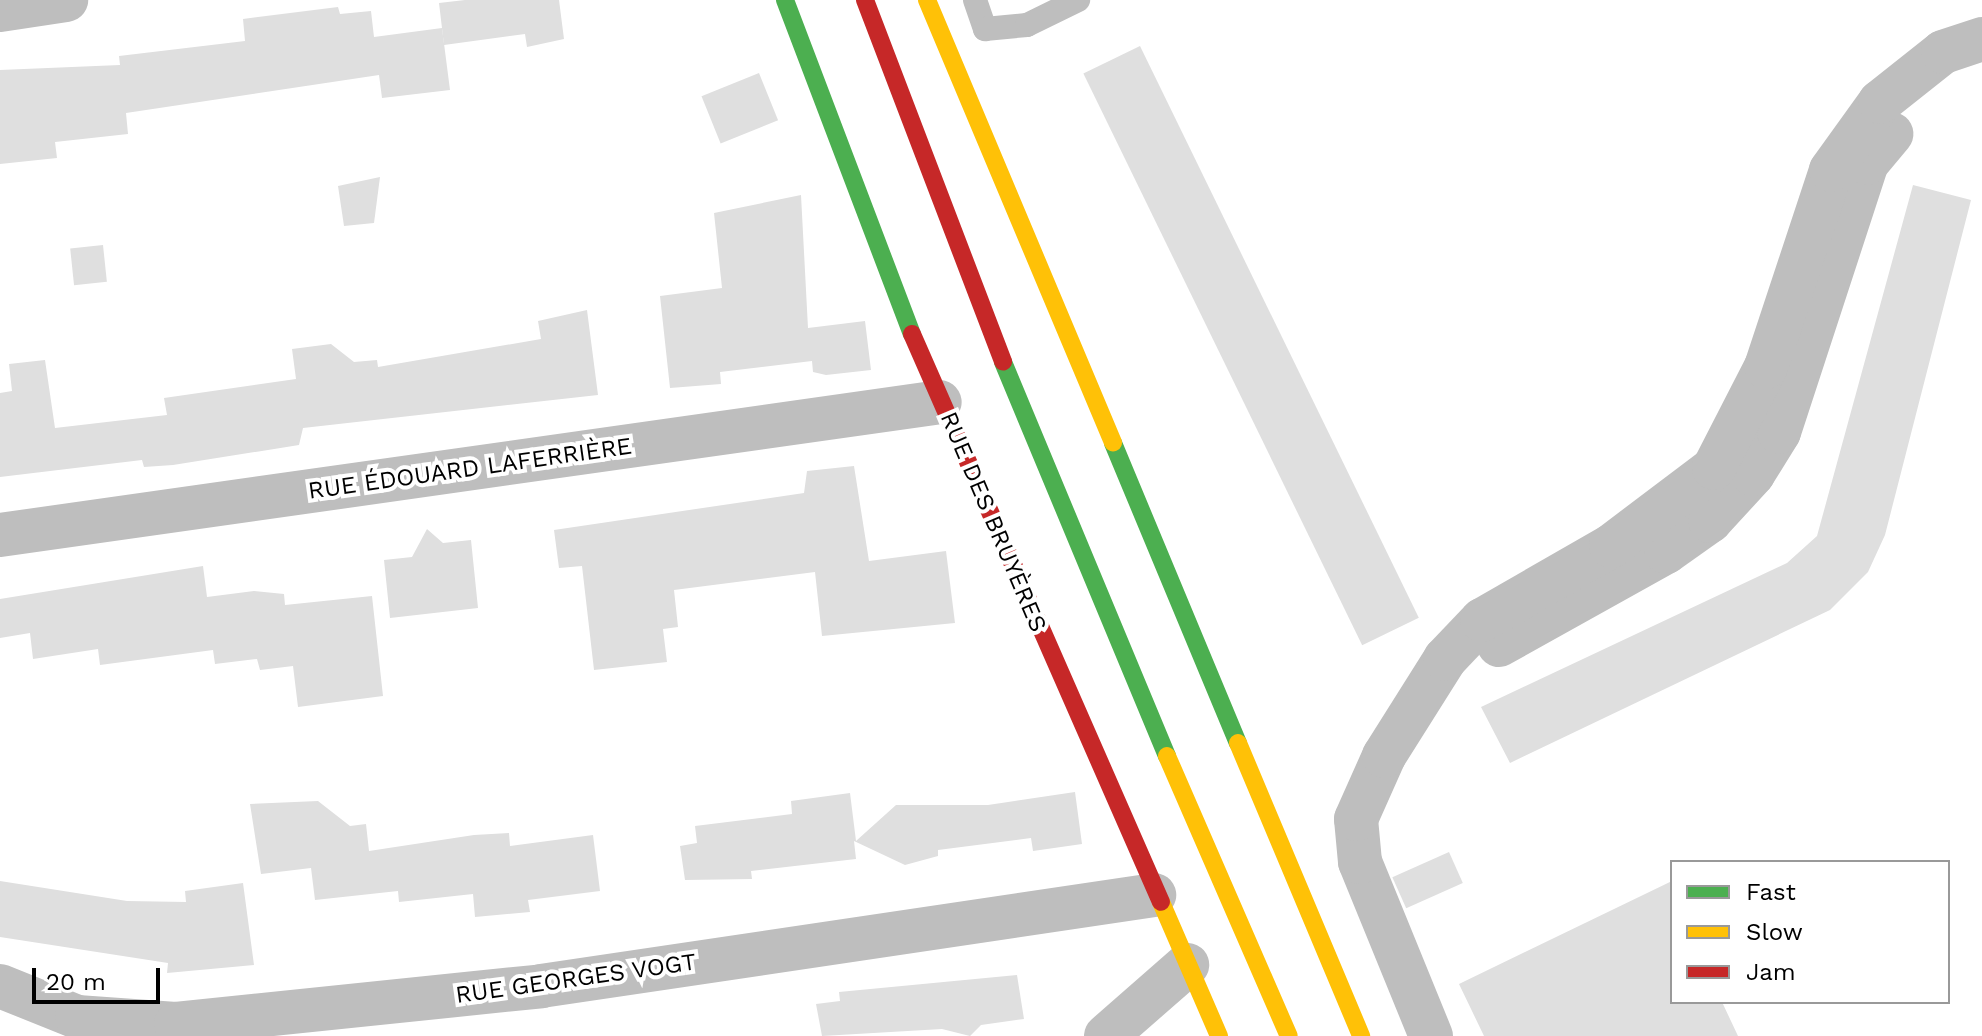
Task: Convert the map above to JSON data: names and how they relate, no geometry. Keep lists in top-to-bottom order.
{
  "streets": {
    "main road": ["RUE DES BRUYÈRES"],
    "street": ["RUE ÉDOUARD LAFERRIÈRE", "RUE GEORGES VOGT"]
  },
  "crossings": [
    ["RUE ÉDOUARD LAFERRIÈRE", "RUE DES BRUYÈRES"],
    ["RUE DES BRUYÈRES", "RUE GEORGES VOGT"]
  ],
  "legend": ["Fast", "Slow", "Jam"],
  "scale_bar": "20 m"
}
